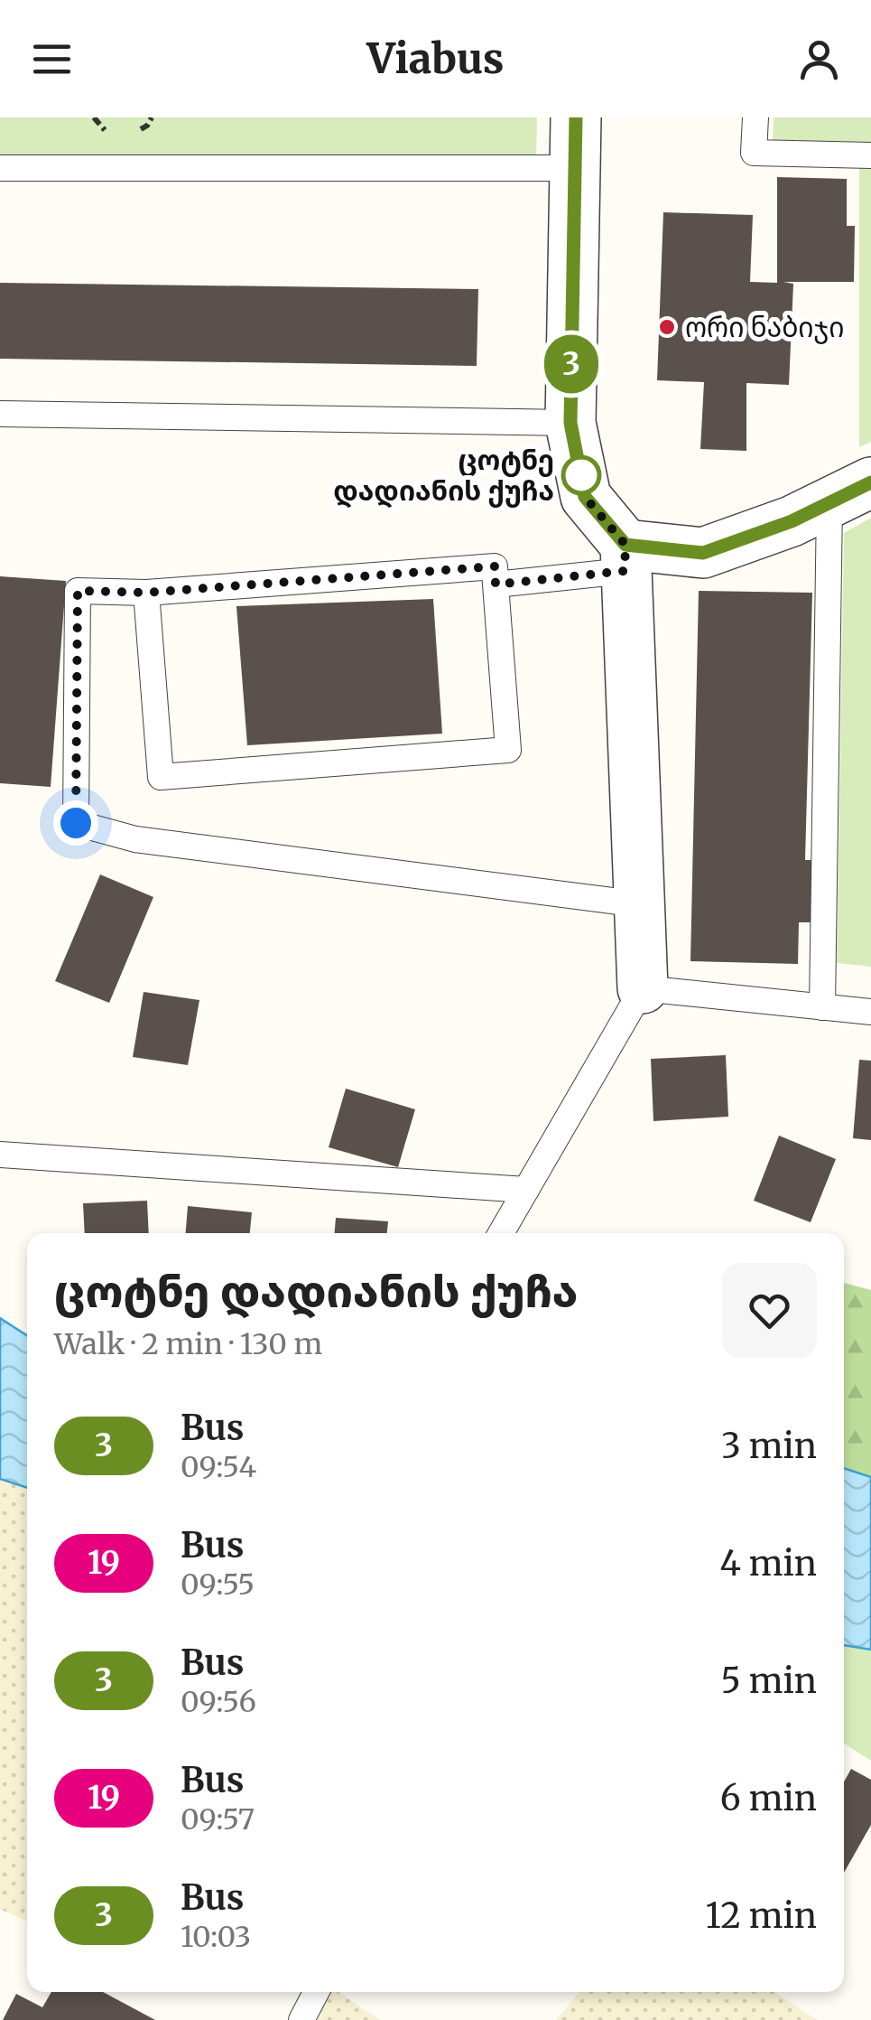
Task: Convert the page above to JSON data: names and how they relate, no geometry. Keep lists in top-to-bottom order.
{
  "places": ["ორი ნაბიჯი", "ცოტნე დადიანის ქუჩა"],
  "lines": ["bus line 3"],
  "page": {
    "header": "Viabus",
    "on_map": "3",
    "heading": ["ცოტნე დადიანის ქუჩა", "Walk · 2 min · 130 m"],
    "list": [
      {
        "mark": "3",
        "name": "Bus",
        "note": "09:54",
        "value": "3 min"
      },
      {
        "mark": "19",
        "name": "Bus",
        "note": "09:55",
        "value": "4 min"
      },
      {
        "mark": "3",
        "name": "Bus",
        "note": "09:56",
        "value": "5 min"
      },
      {
        "mark": "19",
        "name": "Bus",
        "note": "09:57",
        "value": "6 min"
      },
      {
        "mark": "3",
        "name": "Bus",
        "note": "10:03",
        "value": "12 min"
      }
    ]
  }
}
